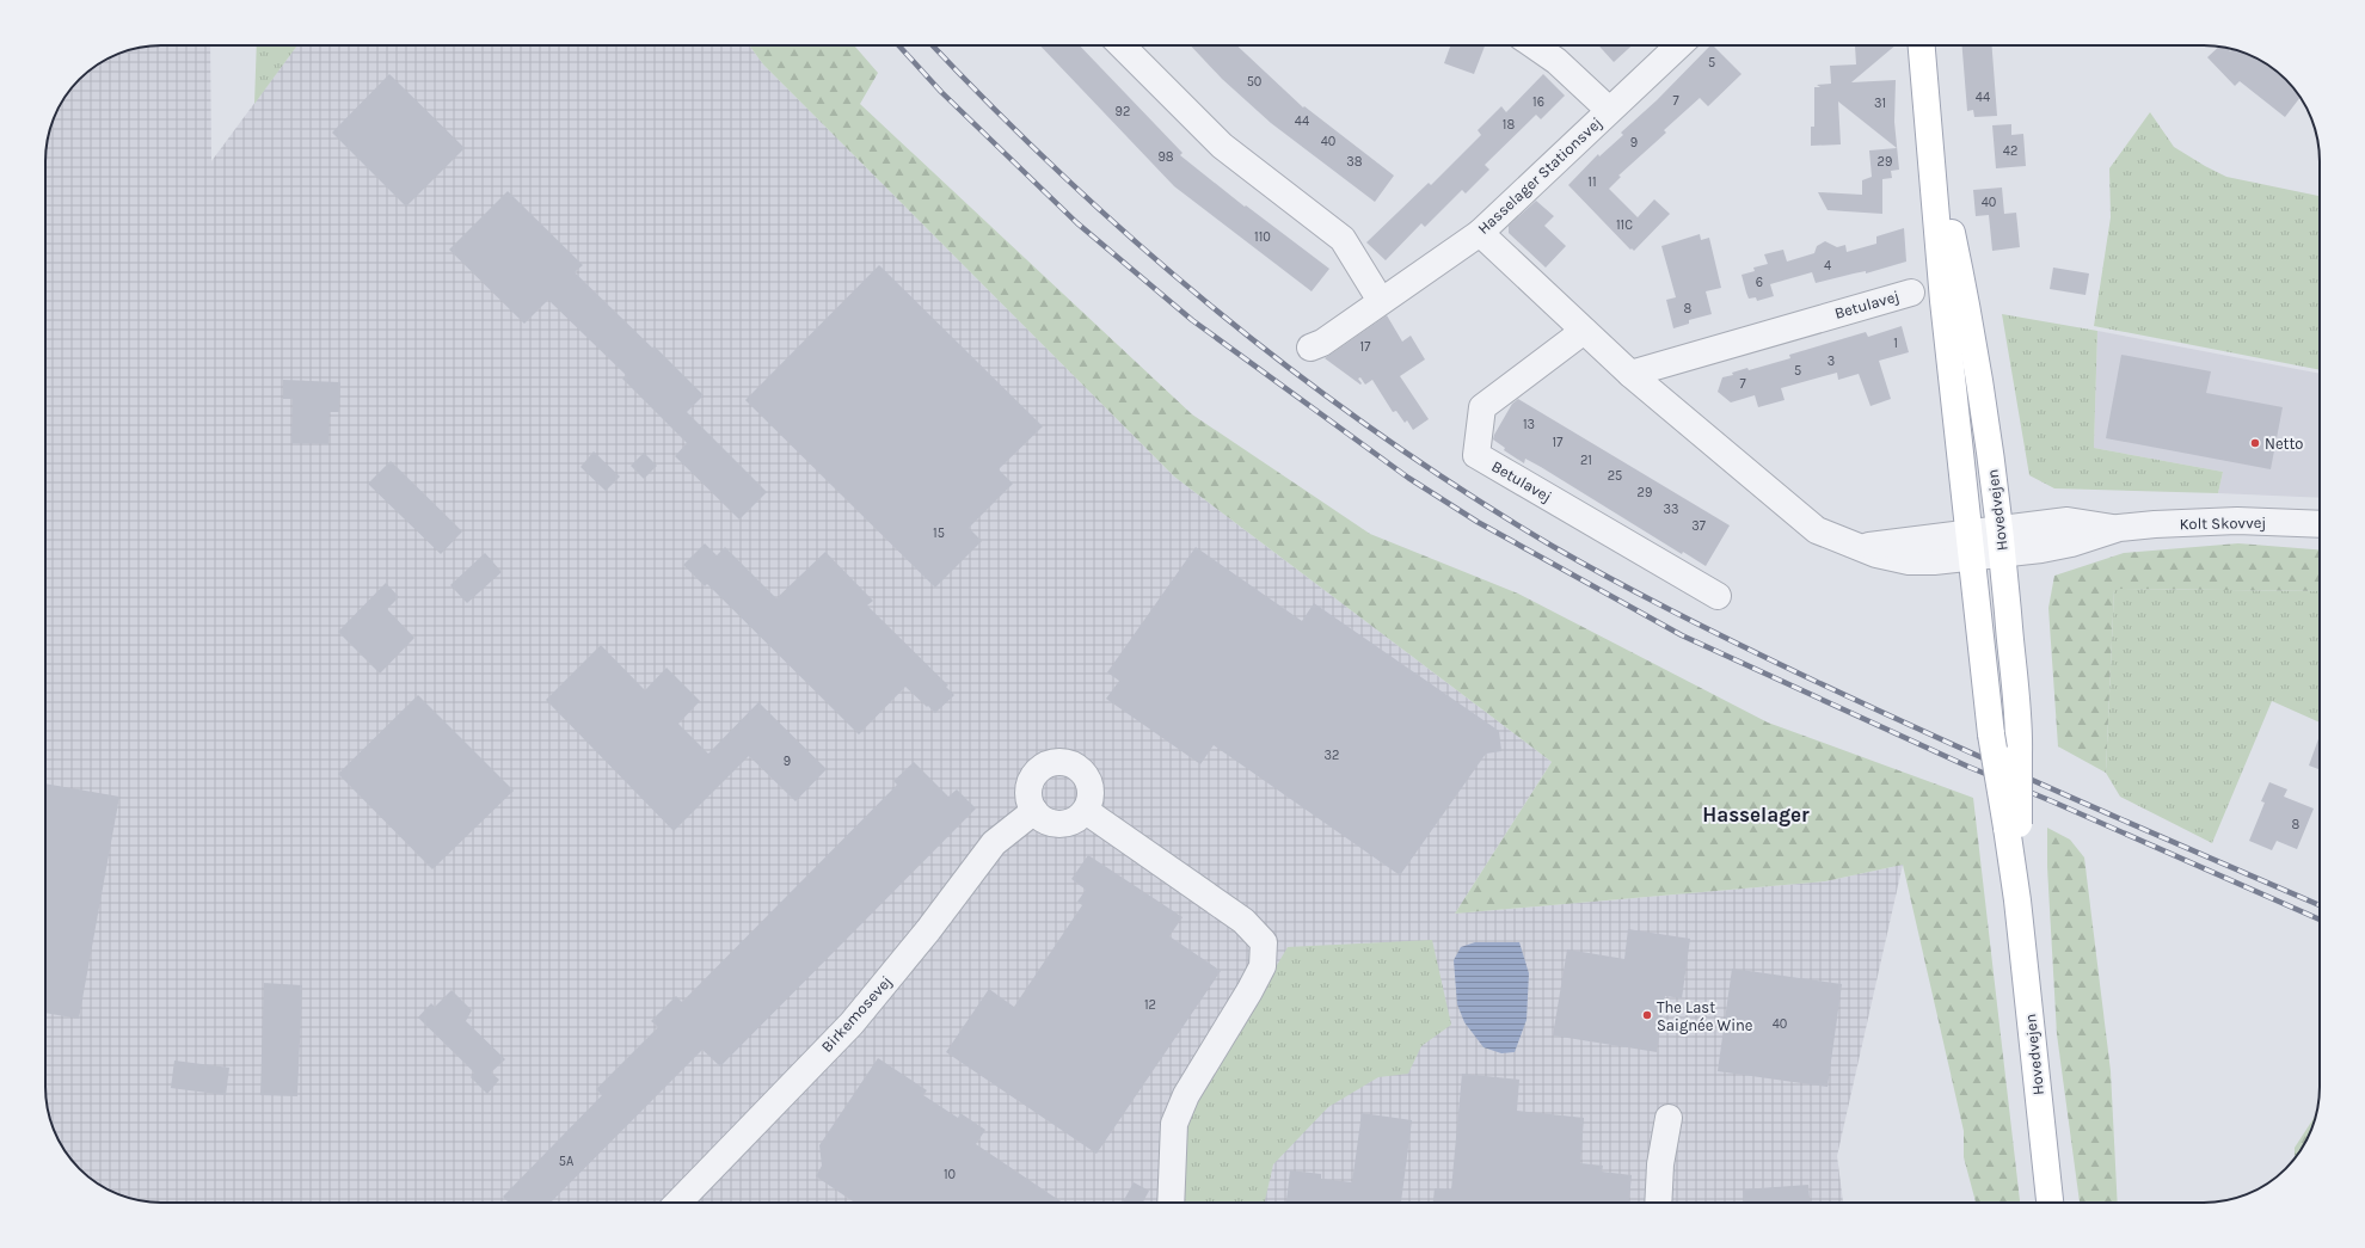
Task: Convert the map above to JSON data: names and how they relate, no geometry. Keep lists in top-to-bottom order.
{
  "streets": {
    "main road": ["Hovedvejen"],
    "street": [
      "Hasselager Stationsvej",
      "Betulavej",
      "Kolt Skovvej",
      "Birkemosevej"
    ]
  },
  "crossings": [
    ["Hovedvejen", "Kolt Skovvej"]
  ],
  "districts": ["Hasselager"],
  "places": ["Netto", "The Last Saignée Wine"],
  "house_numbers": [
    "5",
    "50",
    "44",
    "7",
    "16",
    "31",
    "92",
    "44",
    "18",
    "40",
    "9",
    "42",
    "98",
    "38",
    "29",
    "11",
    "40",
    "11C",
    "110",
    "4",
    "6",
    "8",
    "1",
    "17",
    "3",
    "5",
    "7",
    "13",
    "17",
    "21",
    "25",
    "29",
    "33",
    "37",
    "15",
    "32",
    "9",
    "8",
    "12",
    "40",
    "5A",
    "10"
  ]
}
